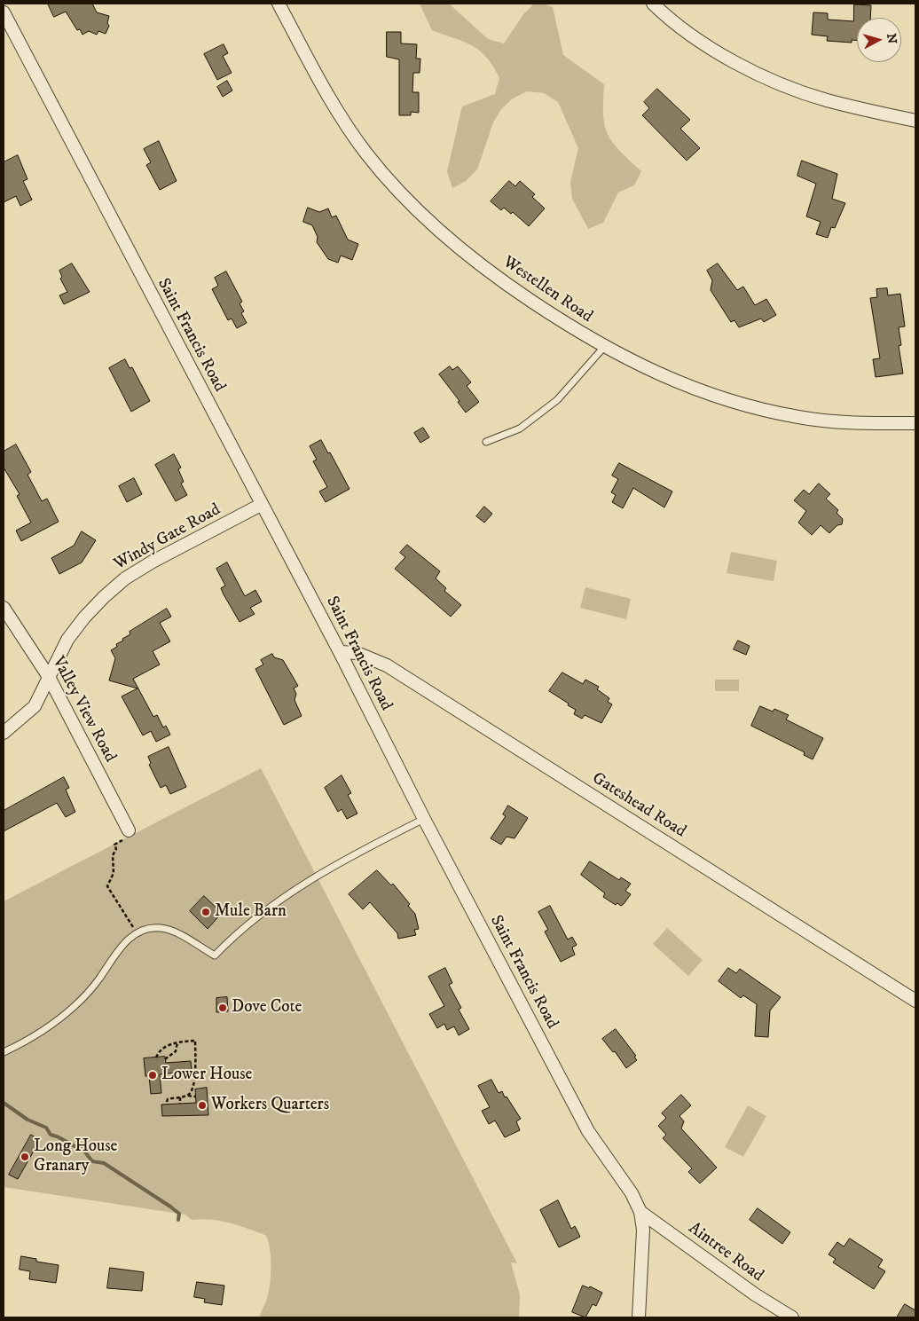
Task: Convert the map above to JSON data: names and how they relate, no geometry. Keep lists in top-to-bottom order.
{
  "streets": {
    "street": [
      "Westellen Road",
      "Saint Francis Road",
      "Windy Gate Road",
      "Valley View Road",
      "Gateshead Road",
      "Aintree Road"
    ]
  },
  "crossings": [
    ["Saint Francis Road", "Windy Gate Road"],
    ["Saint Francis Road", "Gateshead Road"],
    ["Saint Francis Road", "Aintree Road"],
    ["Windy Gate Road", "Valley View Road"]
  ],
  "places": [
    "Mule Barn",
    "Dove Cote",
    "Lower House",
    "Workers Quarters",
    "Long House Granary"
  ],
  "north": "right"
}
